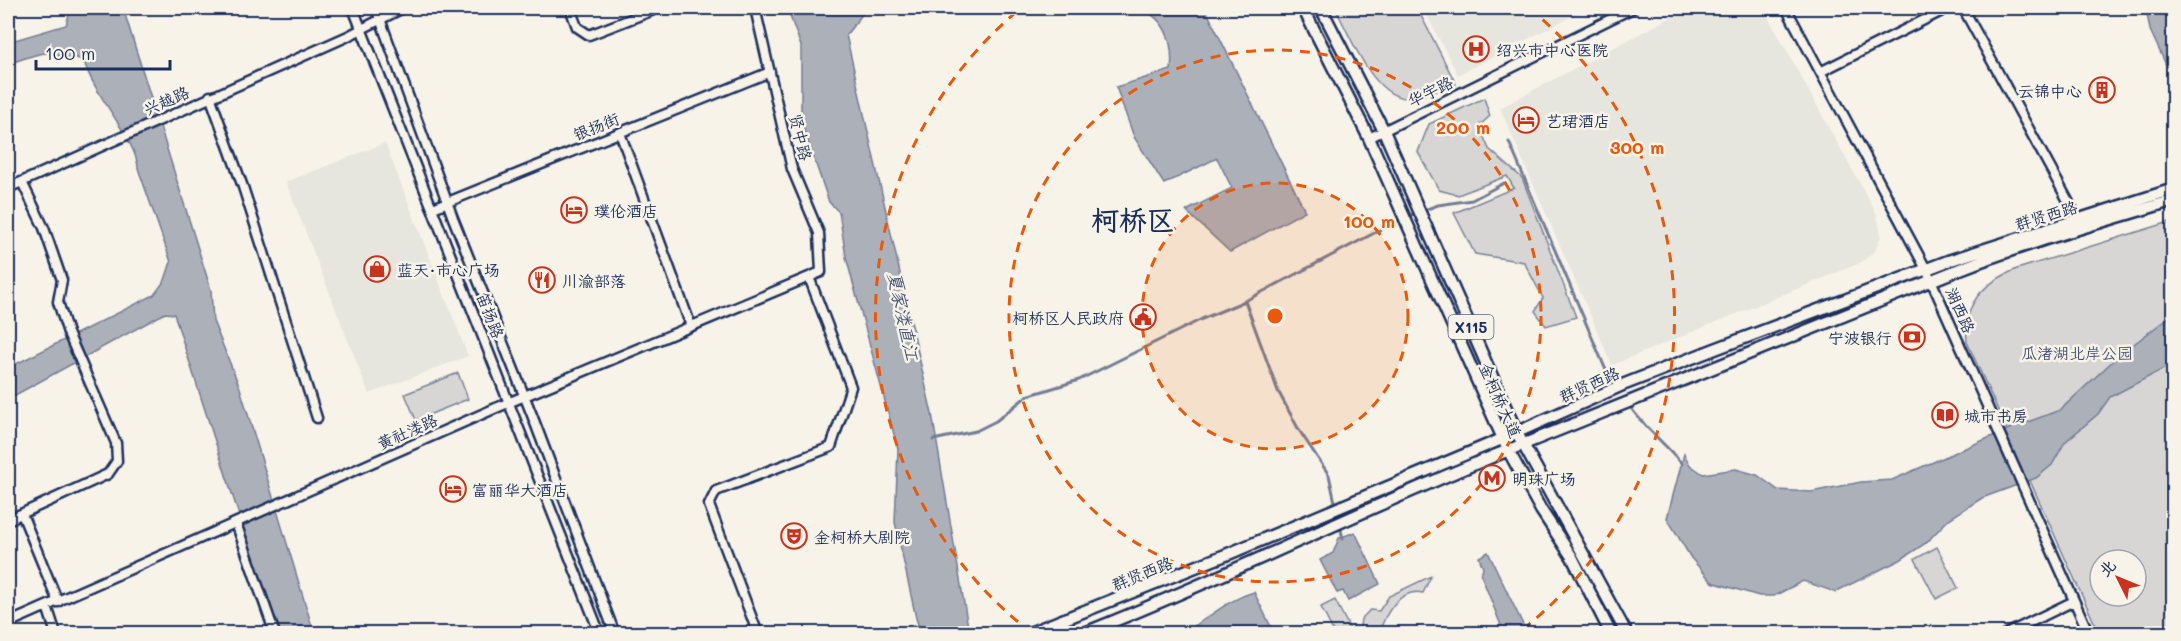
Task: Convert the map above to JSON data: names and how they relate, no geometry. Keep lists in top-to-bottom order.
{
  "streets": {
    "main road": ["群贤西路", "X115", "金柯桥大道"],
    "street": [
      "华宇路",
      "兴越路",
      "银扬街",
      "贤中路",
      "湖西路",
      "笛扬路",
      "黄社溇路"
    ]
  },
  "crossings": [
    ["华宇路", "金柯桥大道"],
    ["兴越路", "笛扬路"],
    ["银扬街", "贤中路"],
    ["银扬街", "笛扬路"],
    ["贤中路", "黄社溇路"],
    ["群贤西路", "湖西路"],
    ["群贤西路", "金柯桥大道"],
    ["笛扬路", "黄社溇路"]
  ],
  "districts": ["柯桥区"],
  "water": ["夏家溇直江"],
  "parks": ["瓜渚湖北岸公园"],
  "places": {
    "hospital": ["绍兴市中心医院"],
    "building": ["云锦中心"],
    "hotel": ["艺珺酒店", "璞伦酒店", "富丽华大酒店"],
    "shop": ["蓝天·市心广场"],
    "restaurant": ["川渝部落"],
    "public building": ["柯桥区人民政府"],
    "bank": ["宁波银行"],
    "library": ["城市书房"],
    "metro station": ["明珠广场"],
    "theatre": ["金柯桥大剧院"]
  },
  "scale_bar": "100 m",
  "north": "top left",
  "rings": ["200 m", "300 m", "100 m"]
}
